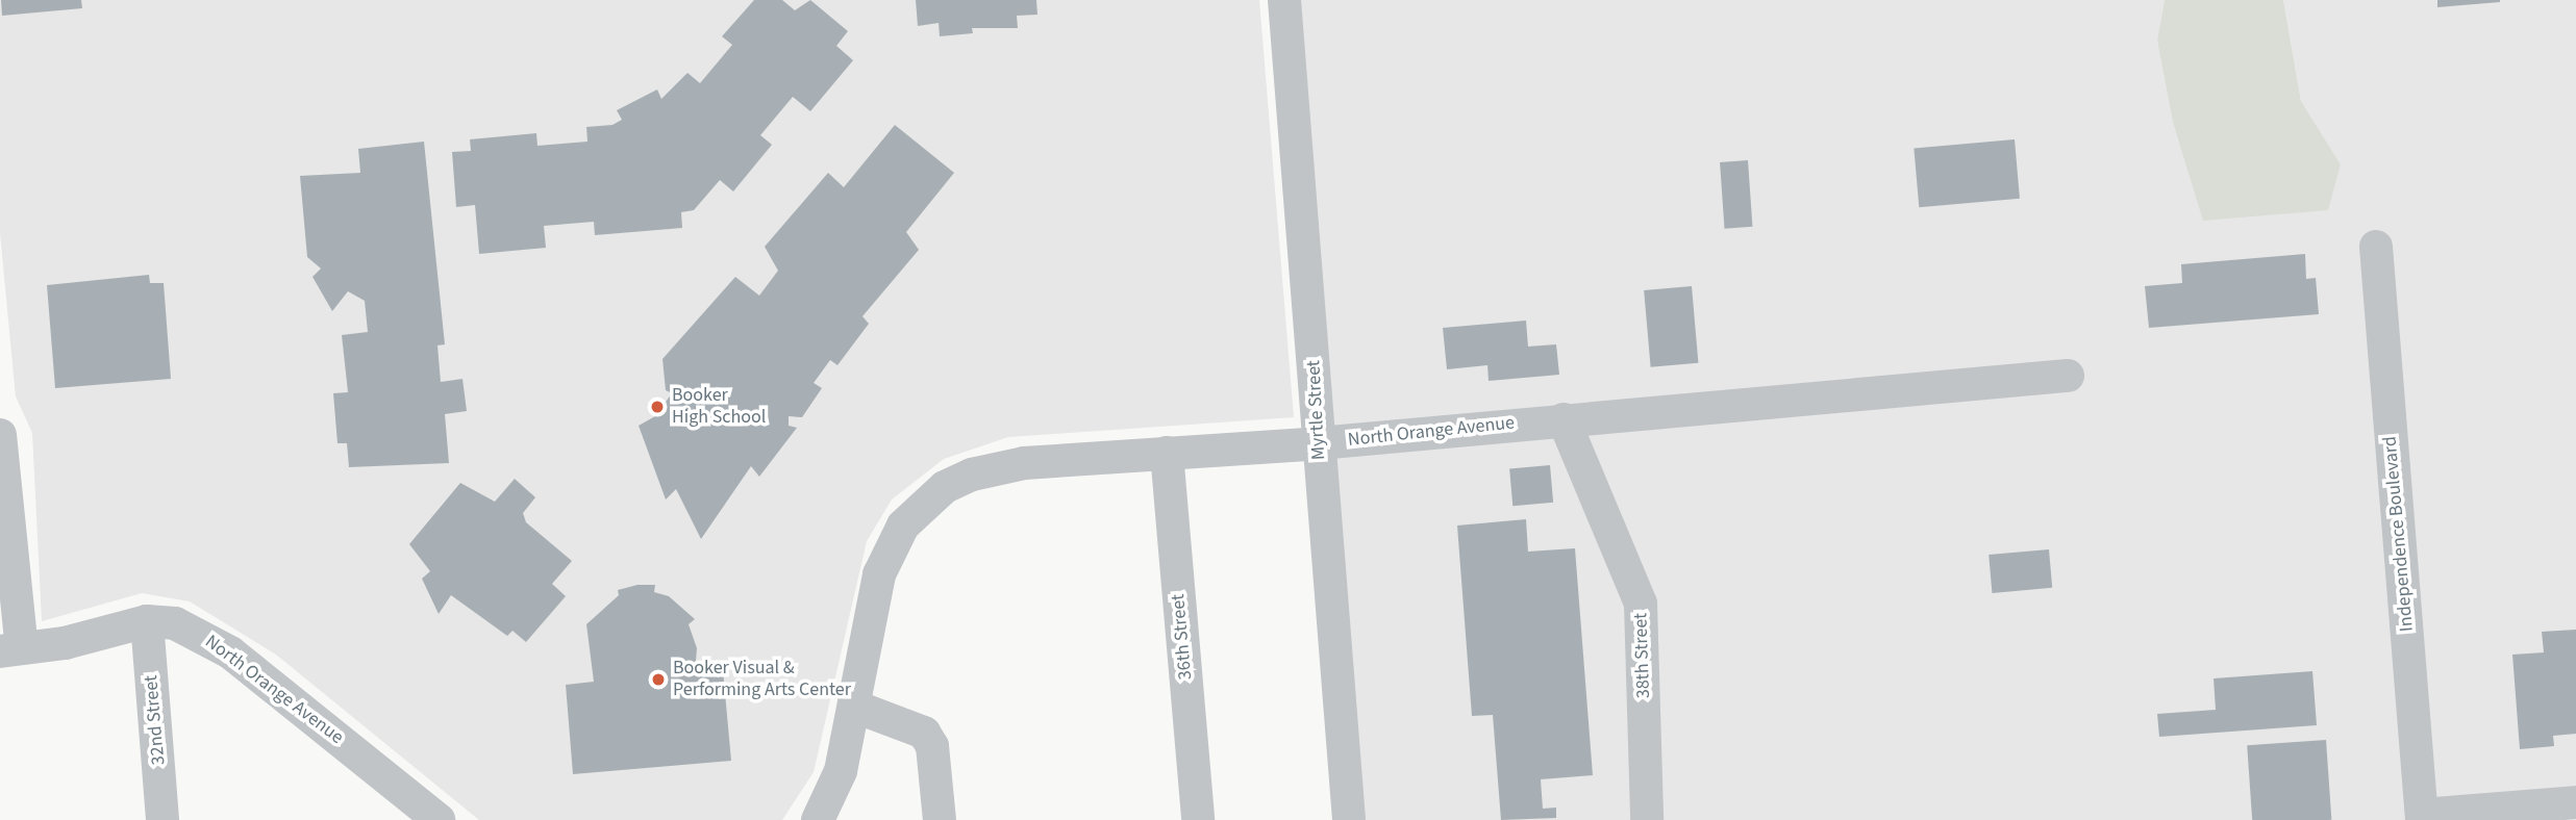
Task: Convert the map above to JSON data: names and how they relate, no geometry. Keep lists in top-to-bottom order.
{
  "streets": {
    "street": [
      "Myrtle Street",
      "North Orange Avenue",
      "Independence Boulevard",
      "36th Street",
      "38th Street",
      "32nd Street"
    ]
  },
  "crossings": [
    ["Myrtle Street", "North Orange Avenue"],
    ["North Orange Avenue", "36th Street"],
    ["North Orange Avenue", "38th Street"],
    ["North Orange Avenue", "32nd Street"]
  ],
  "places": ["Booker High School", "Booker Visual & Performing Arts Center"]
}
